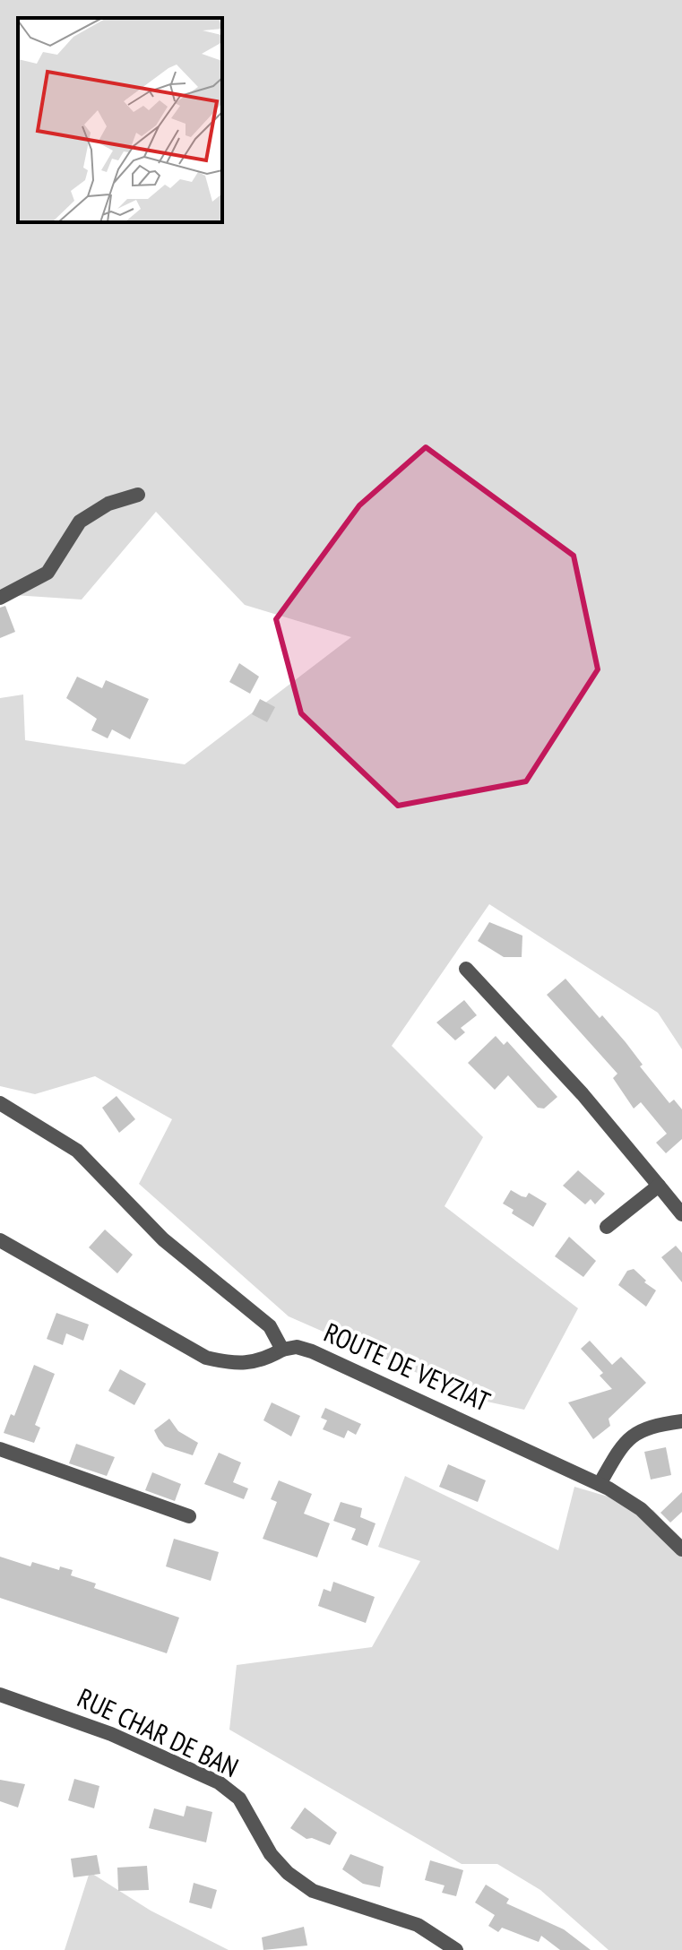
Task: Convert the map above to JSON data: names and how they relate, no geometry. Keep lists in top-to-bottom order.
{
  "streets": {
    "street": ["ROUTE DE VEYZIAT", "RUE CHAR DE BAN"]
  }
}
